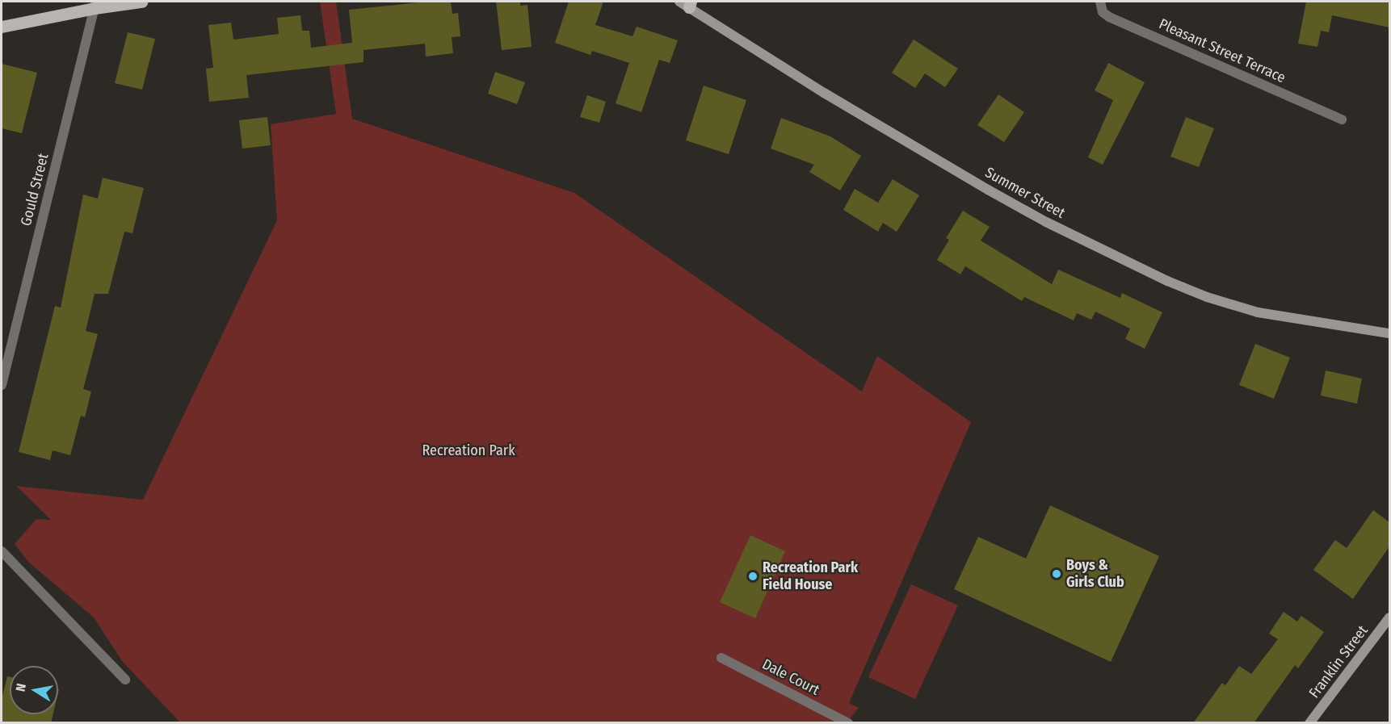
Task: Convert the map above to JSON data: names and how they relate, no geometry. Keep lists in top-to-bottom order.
{
  "streets": {
    "street": [
      "Pleasant Street Terrace",
      "Gould Street",
      "Summer Street",
      "Franklin Street",
      "Dale Court"
    ]
  },
  "parks": ["Recreation Park"],
  "places": ["Boys & Girls Club", "Recreation Park Field House"],
  "north": "left"
}
